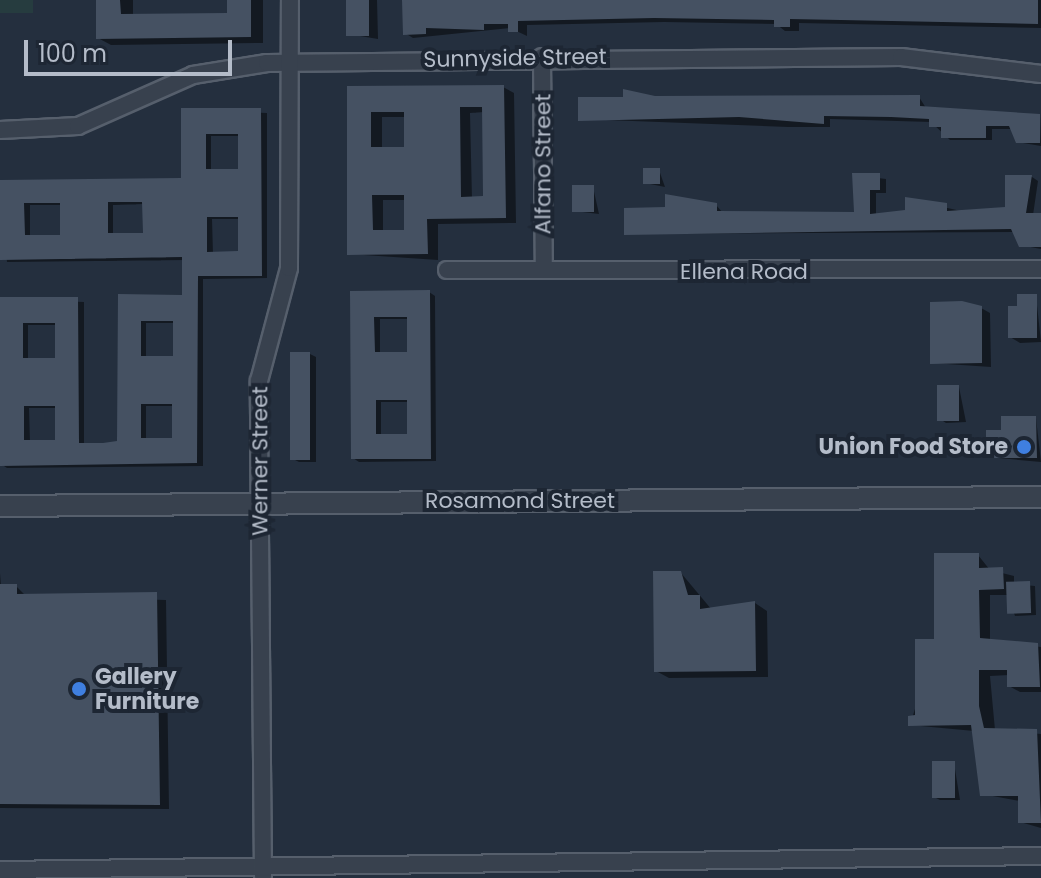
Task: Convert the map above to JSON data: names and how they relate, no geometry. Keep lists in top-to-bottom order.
{
  "streets": {
    "street": [
      "Sunnyside Street",
      "Alfano Street",
      "Ellena Road",
      "Werner Street",
      "Rosamond Street"
    ]
  },
  "crossings": [
    ["Sunnyside Street", "Alfano Street"],
    ["Sunnyside Street", "Werner Street"],
    ["Alfano Street", "Ellena Road"],
    ["Werner Street", "Rosamond Street"]
  ],
  "places": ["Union Food Store", "Gallery Furniture"],
  "scale_bar": "100 m"
}
